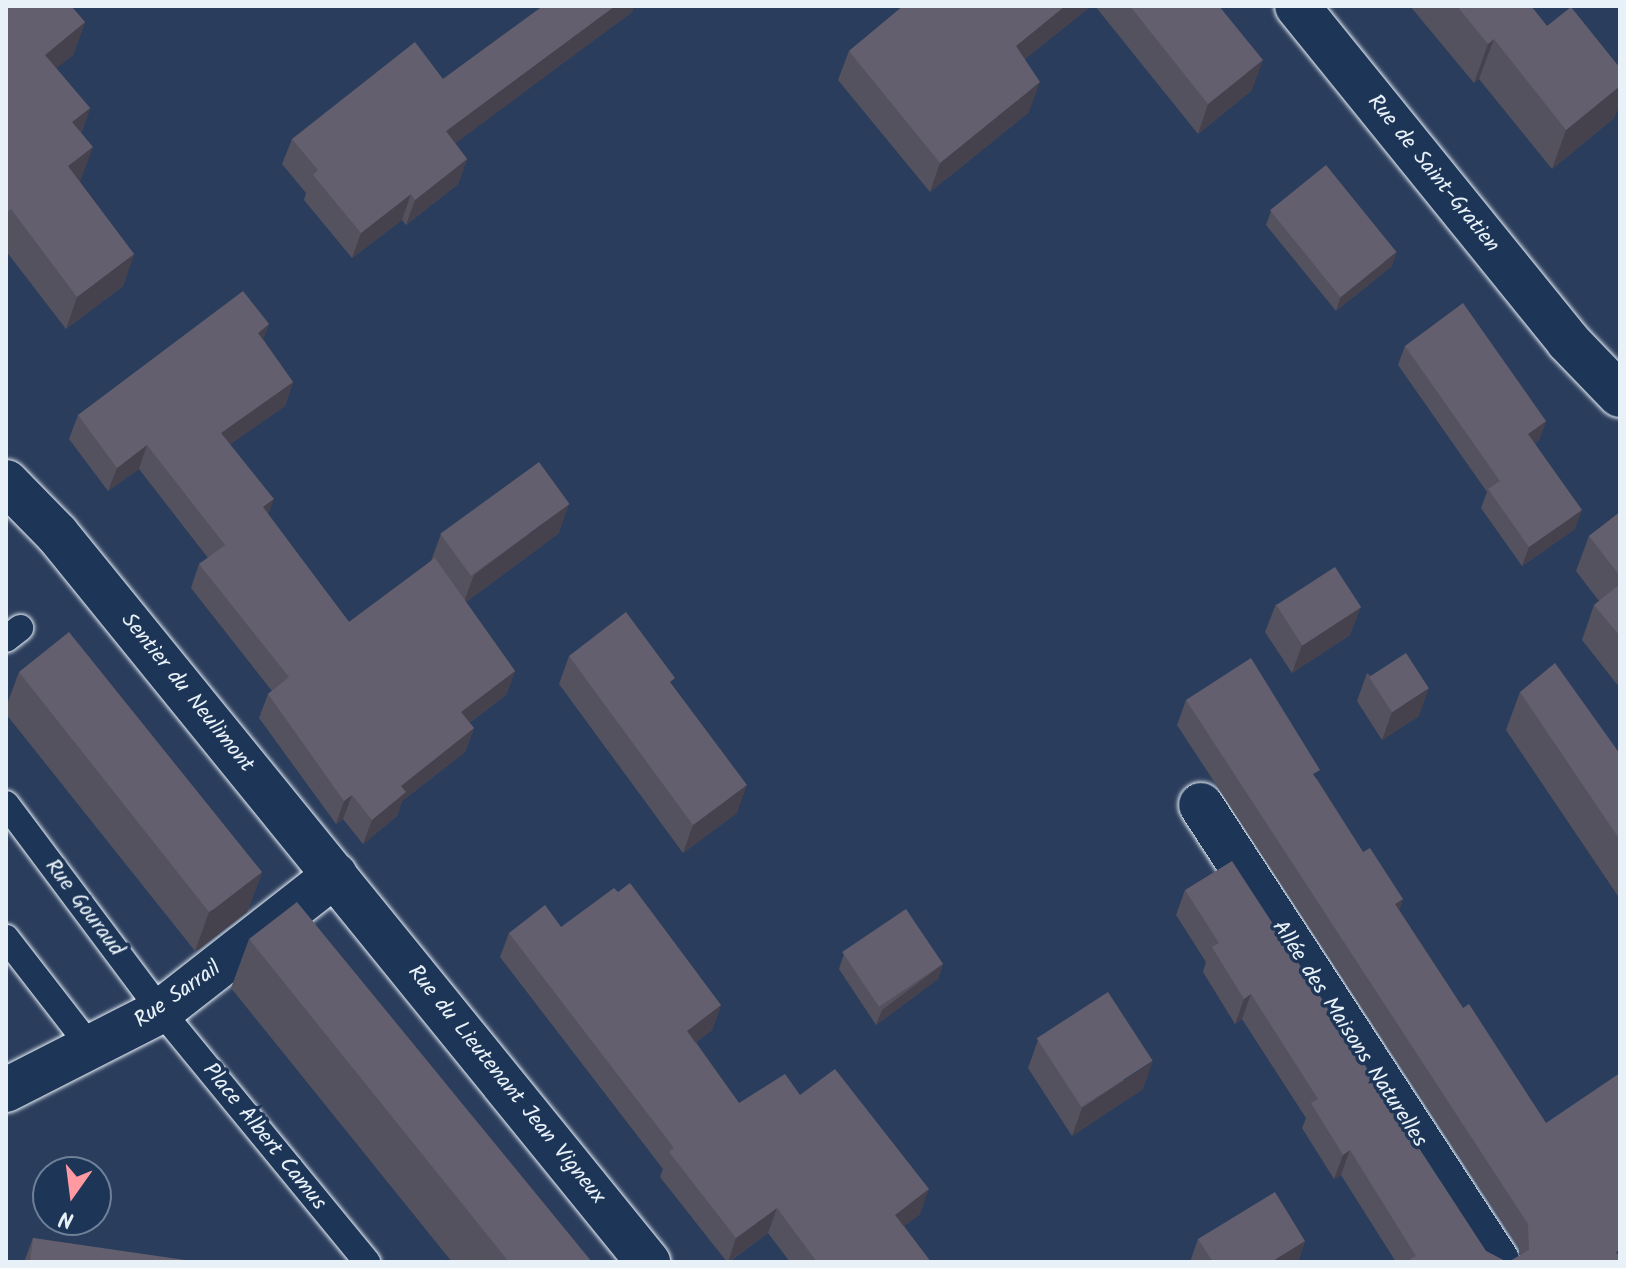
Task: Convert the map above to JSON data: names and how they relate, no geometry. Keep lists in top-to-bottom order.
{
  "streets": {
    "street": [
      "Rue de Saint-Gratien",
      "Sentier du Neulimont",
      "Rue Sarrail",
      "Allée des Maisons Naturelles",
      "Rue du Lieutenant Jean Vigneux"
    ],
    "lane": ["Rue Gouraud", "Place Albert Camus"]
  },
  "crossings": [
    ["Sentier du Neulimont", "Rue Sarrail"],
    ["Sentier du Neulimont", "Rue du Lieutenant Jean Vigneux"],
    ["Rue Gouraud", "Rue Sarrail"],
    ["Rue Gouraud", "Place Albert Camus"],
    ["Rue Sarrail", "Place Albert Camus"]
  ],
  "north": "bottom"
}
